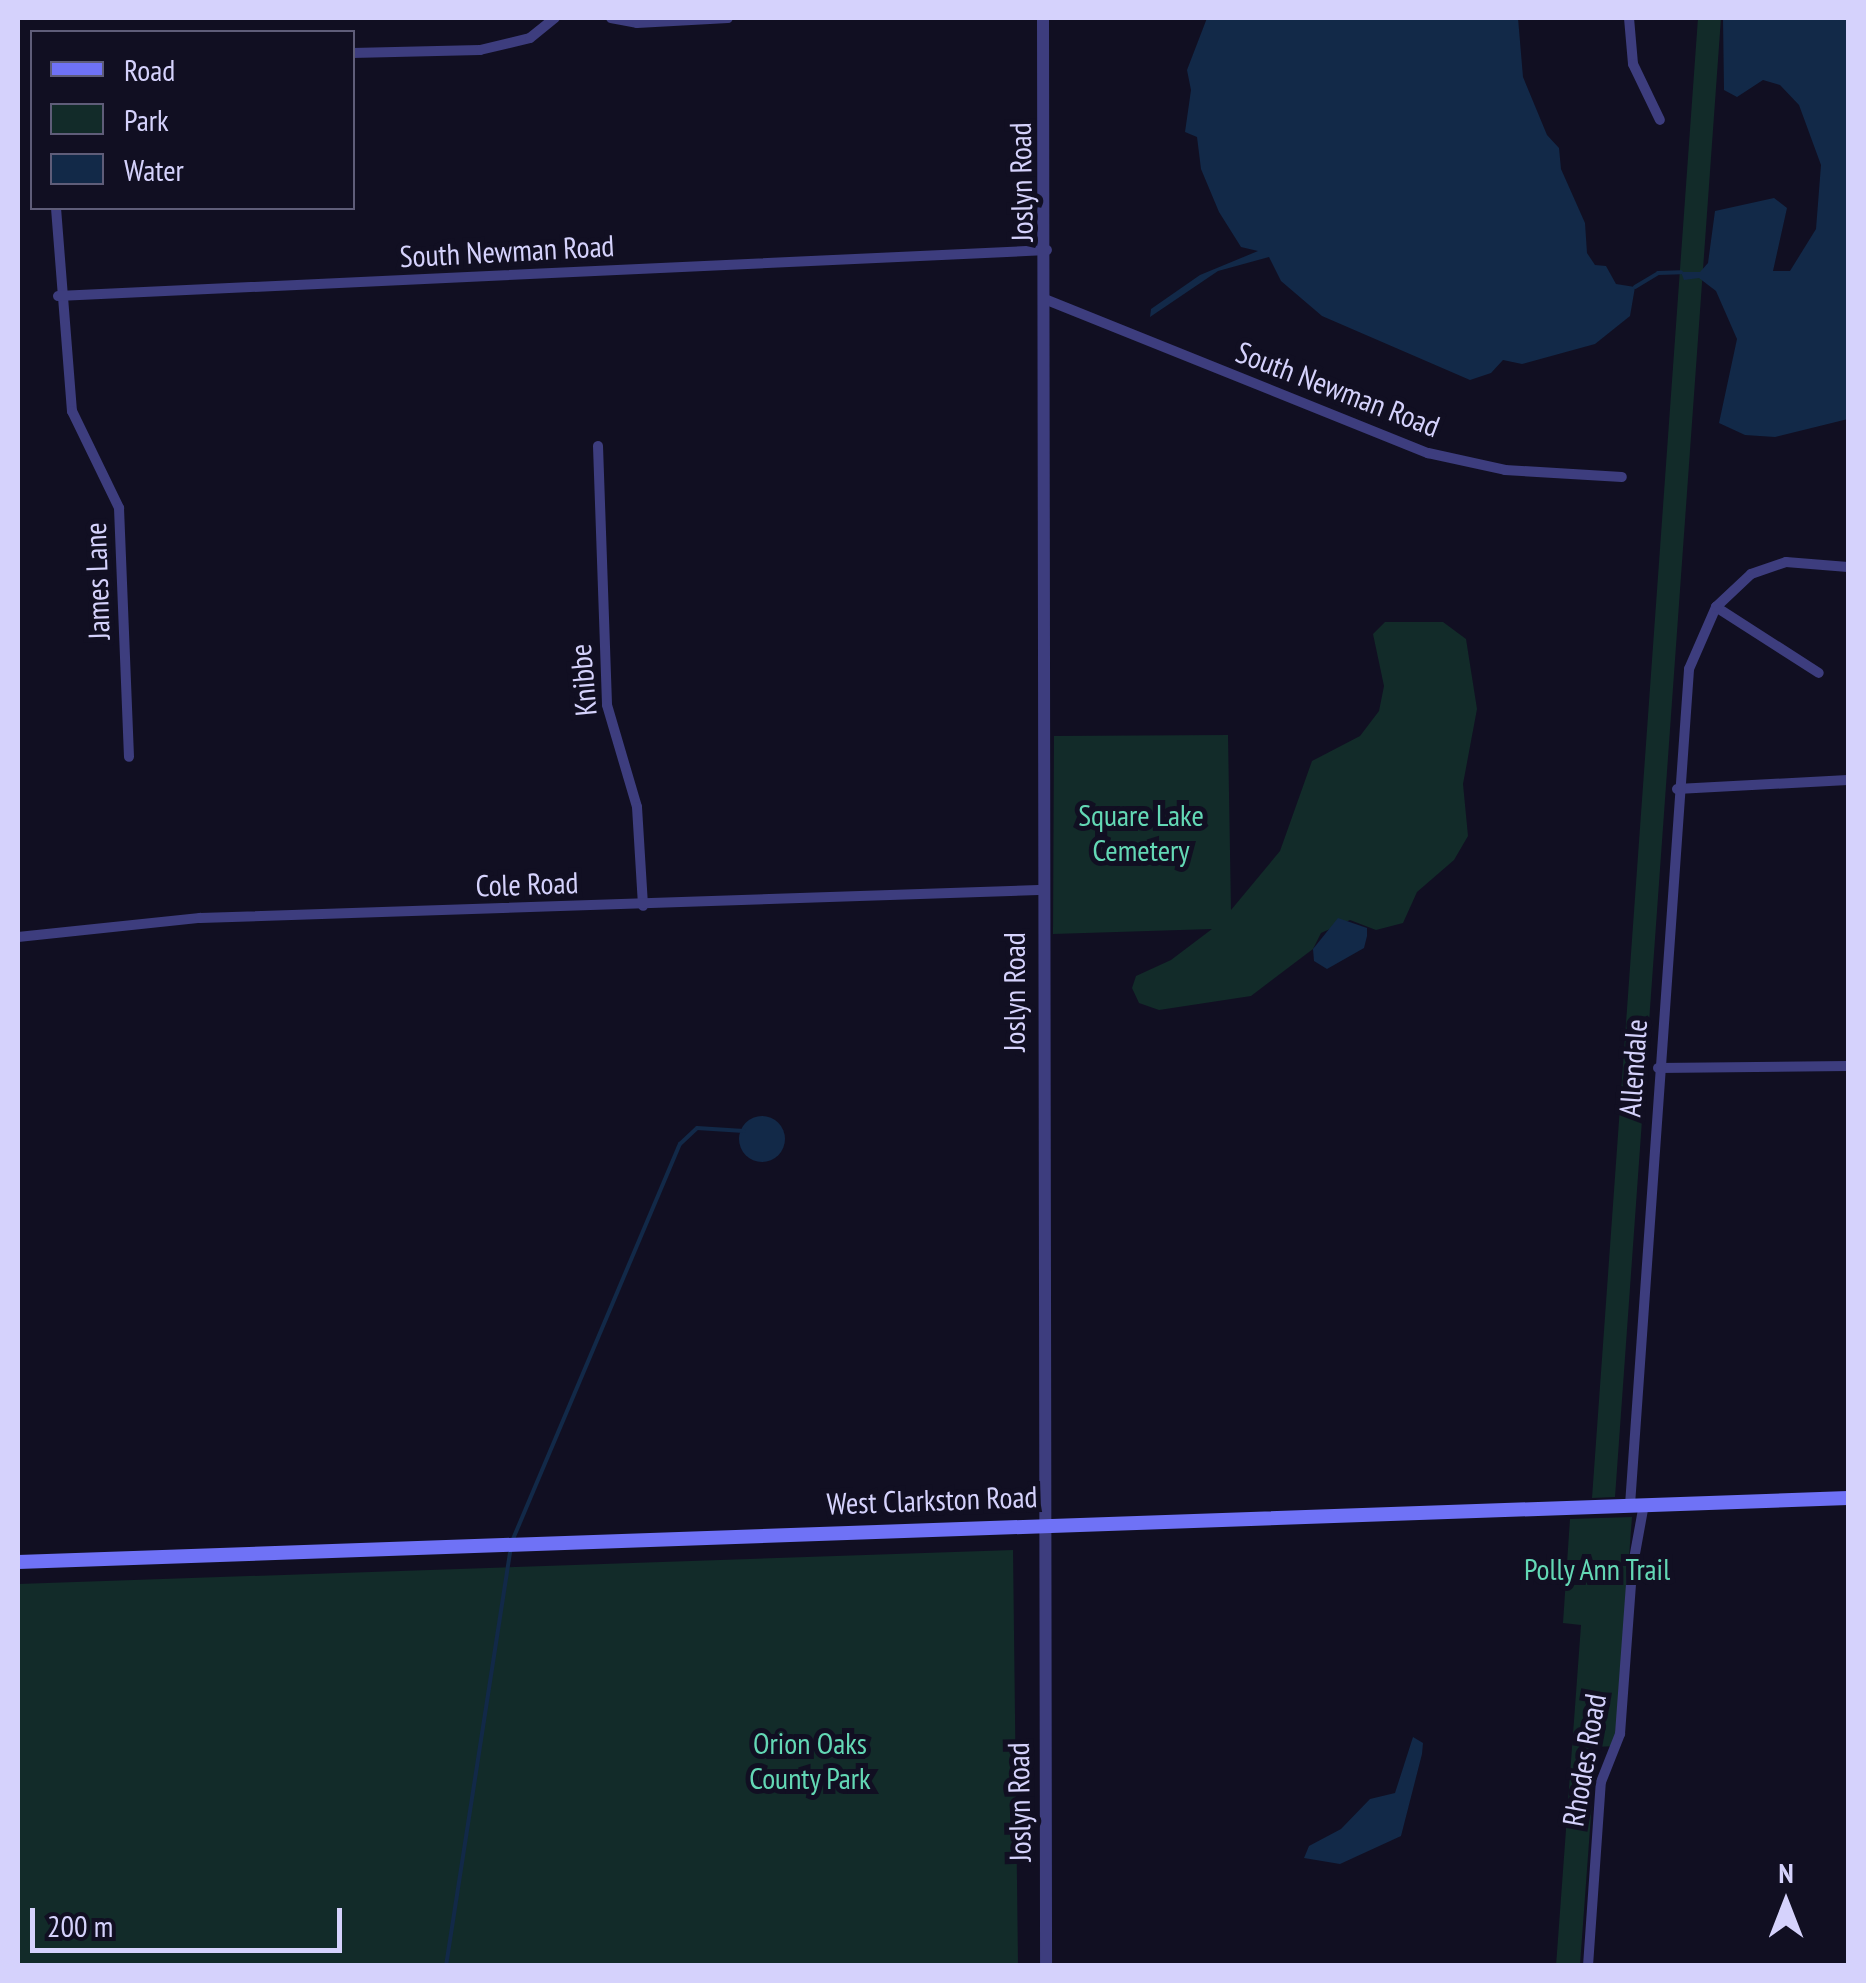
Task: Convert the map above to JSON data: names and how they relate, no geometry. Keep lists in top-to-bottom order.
{
  "streets": {
    "main road": ["West Clarkston Road"],
    "street": [
      "Joslyn Road",
      "South Newman Road",
      "James Lane",
      "Knibbe",
      "Cole Road",
      "Allendale",
      "Rhodes Road"
    ]
  },
  "crossings": [
    ["Joslyn Road", "South Newman Road"],
    ["Joslyn Road", "Cole Road"],
    ["Joslyn Road", "West Clarkston Road"],
    ["South Newman Road", "James Lane"],
    ["Knibbe", "Cole Road"],
    ["Allendale", "West Clarkston Road"],
    ["Allendale", "Rhodes Road"],
    ["West Clarkston Road", "Rhodes Road"]
  ],
  "parks": ["Square Lake Cemetery", "Polly Ann Trail", "Orion Oaks County Park"],
  "legend": ["Road", "Park", "Water"],
  "scale_bar": "200 m",
  "north": "top"
}
